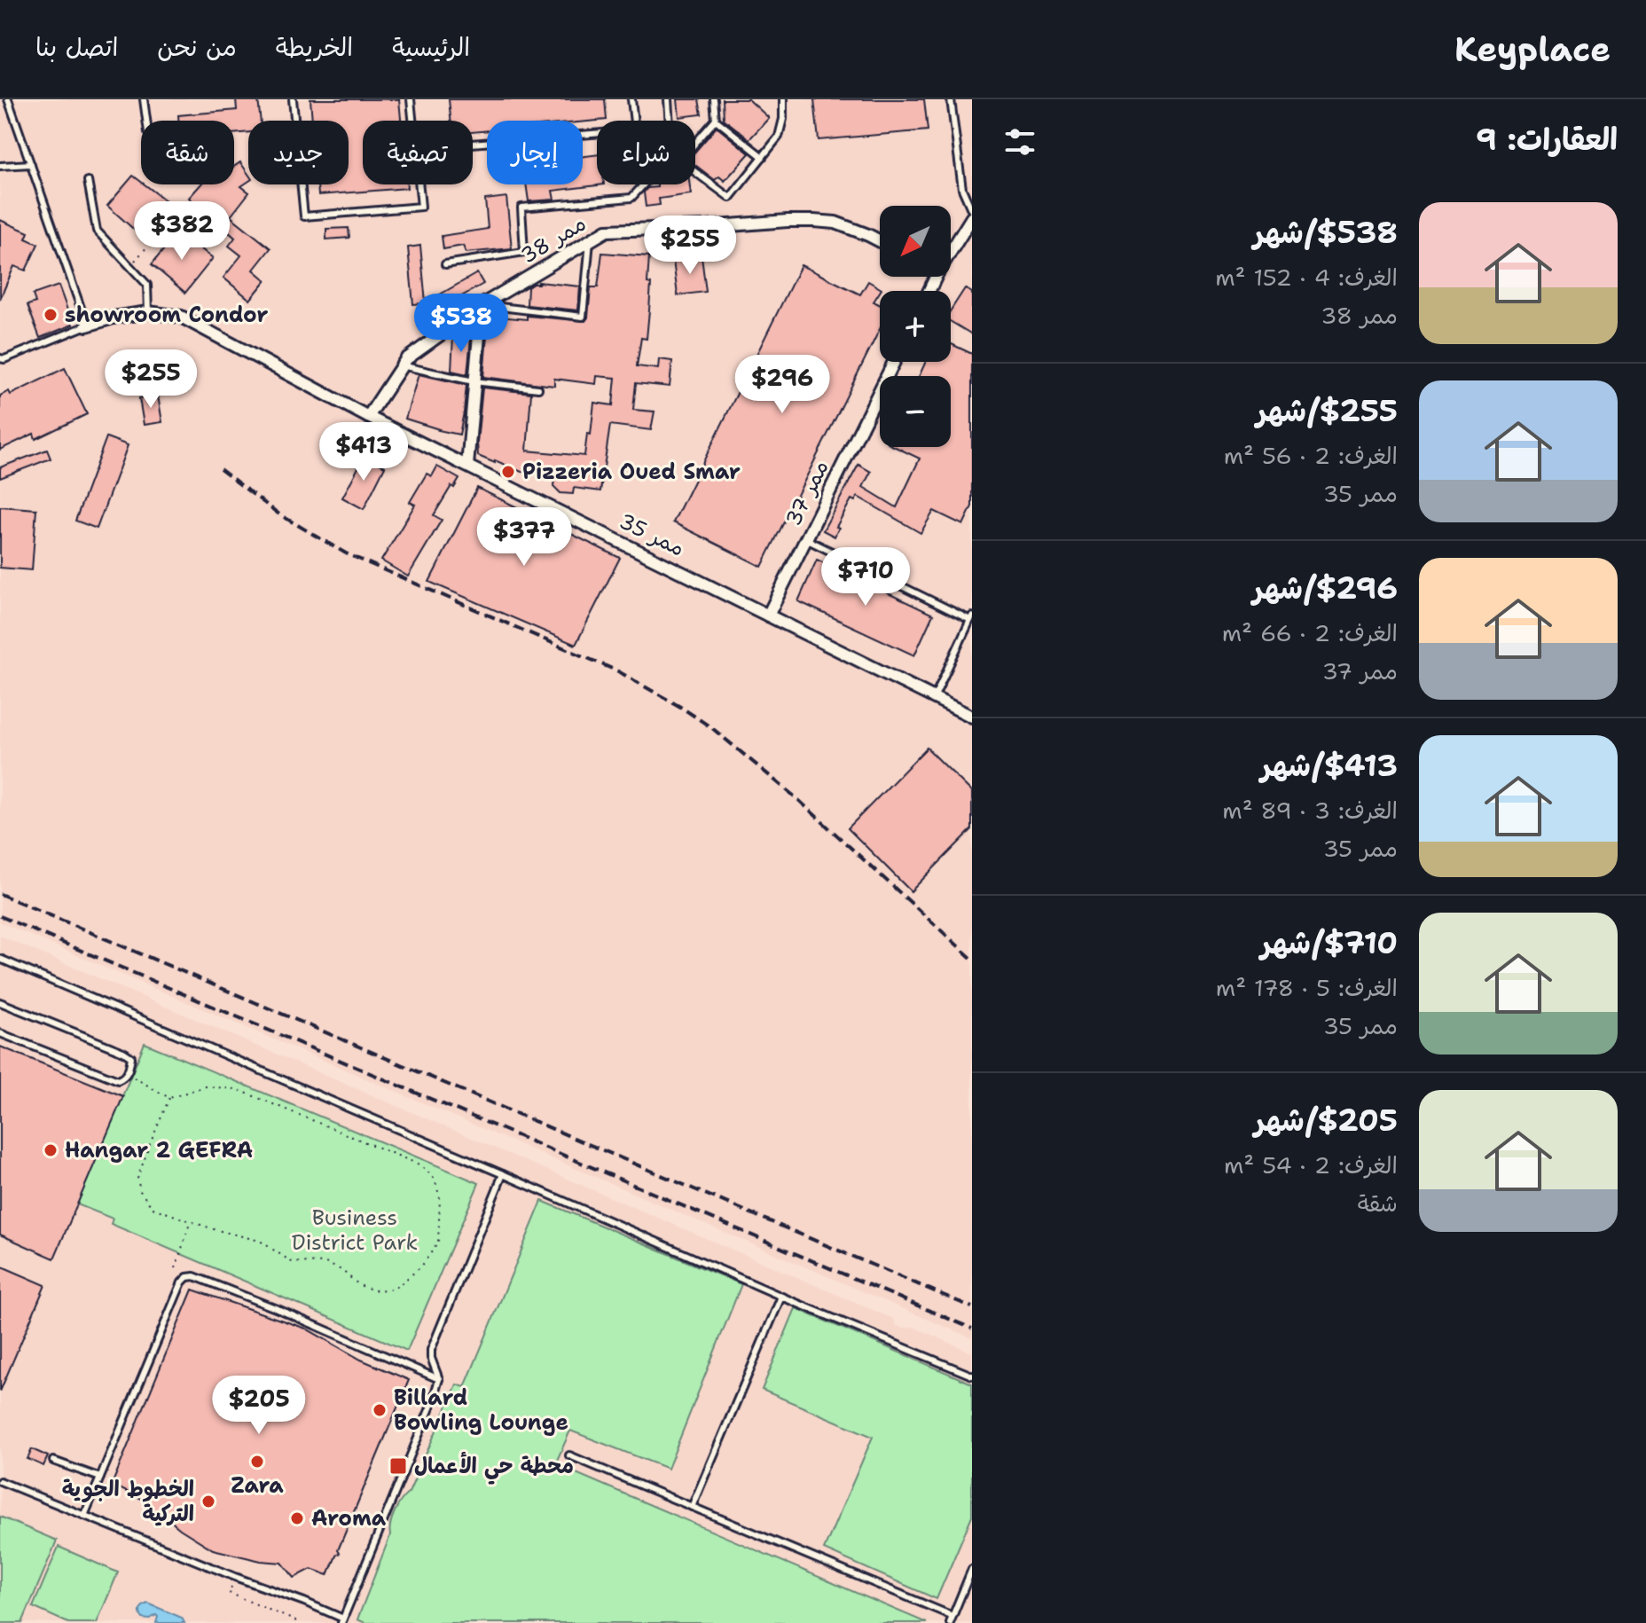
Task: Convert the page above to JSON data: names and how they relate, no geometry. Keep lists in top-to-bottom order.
{
  "streets": {
    "street": ["ممر 38", "ممر 37", "ممر 35"]
  },
  "crossings": [
    ["ممر 38", "ممر 35"],
    ["ممر 37", "ممر 35"]
  ],
  "parks": ["Business District Park"],
  "places": {
    "other": [
      "showroom Condor",
      "Pizzeria Oued Smar",
      "Hangar 2 GEFRA",
      "Billard Bowling Lounge",
      "Zara",
      "الخطوط الجوية التركية",
      "Aroma"
    ],
    "transit": ["محطة حي الأعمال"]
  },
  "north": "bottom left",
  "page": {
    "header": "Keyplace",
    "nav": [
      "الرئيسية",
      "الخريطة",
      "من نحن",
      "اتصل بنا"
    ],
    "heading": "العقارات: 9",
    "chip": [
      "شراء",
      "إيجار",
      "تصفية",
      "جديد",
      "شقة"
    ],
    "list": [
      {
        "name": "$538/شهر",
        "note": "الغرف: 4 · 152 m² · ممر 38"
      },
      {
        "name": "$255/شهر",
        "note": "الغرف: 2 · 56 m² · ممر 35"
      },
      {
        "name": "$296/شهر",
        "note": "الغرف: 2 · 66 m² · ممر 37"
      },
      {
        "name": "$413/شهر",
        "note": "الغرف: 3 · 89 m² · ممر 35"
      },
      {
        "name": "$710/شهر",
        "note": "الغرف: 5 · 178 m² · ممر 35"
      },
      {
        "name": "$205/شهر",
        "note": "الغرف: 2 · 54 m² · شقة"
      }
    ],
    "price": [
      "$382",
      "$255",
      "$538",
      "$255",
      "$296",
      "$413",
      "$377",
      "$710",
      "$205"
    ],
    "map_buttons": ["+", "−"]
  }
}
